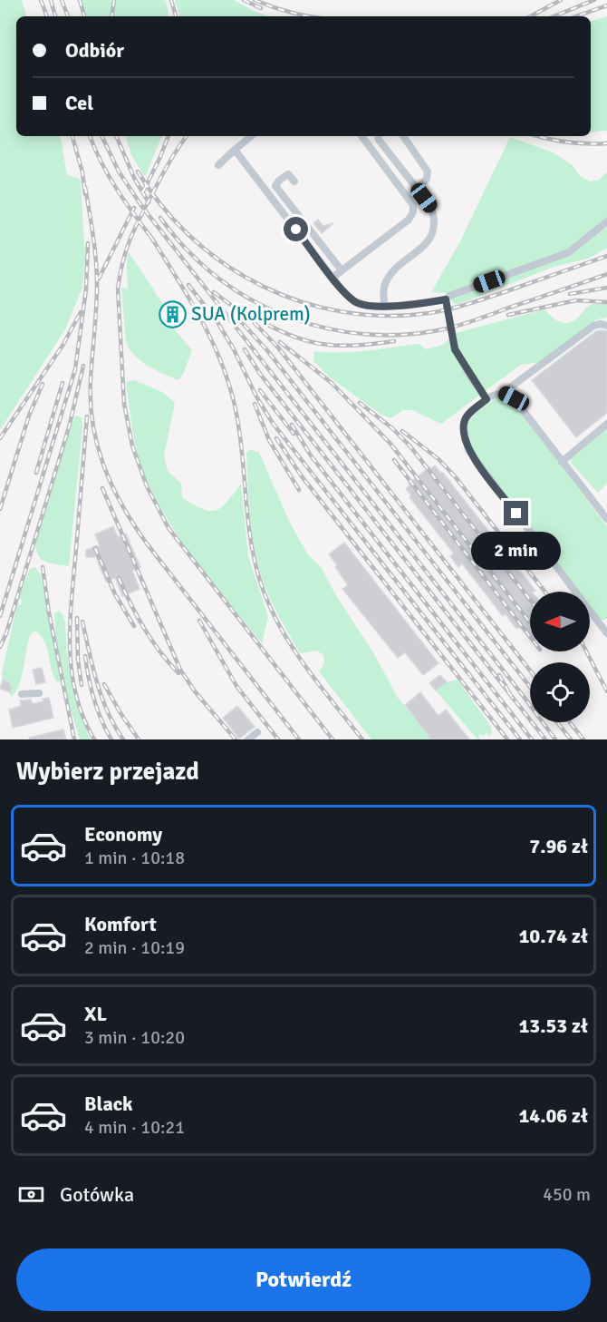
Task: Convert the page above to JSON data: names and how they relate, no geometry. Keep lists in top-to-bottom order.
{
  "places": {
    "building": ["SUA (Kolprem)"]
  },
  "north": "left",
  "page": {
    "banner": ["Odbiór", "Cel"],
    "bubble": "2 min",
    "heading": "Wybierz przejazd",
    "list": [
      {
        "name": "Economy",
        "note": "1 min · 10:18",
        "value": "7.96 zł"
      },
      {
        "name": "Komfort",
        "note": "2 min · 10:19",
        "value": "10.74 zł"
      },
      {
        "name": "XL",
        "note": "3 min · 10:20",
        "value": "13.53 zł"
      },
      {
        "name": "Black",
        "note": "4 min · 10:21",
        "value": "14.06 zł"
      }
    ],
    "pay": ["Gotówka", "450 m"],
    "buttons": "Potwierdź"
  }
}
